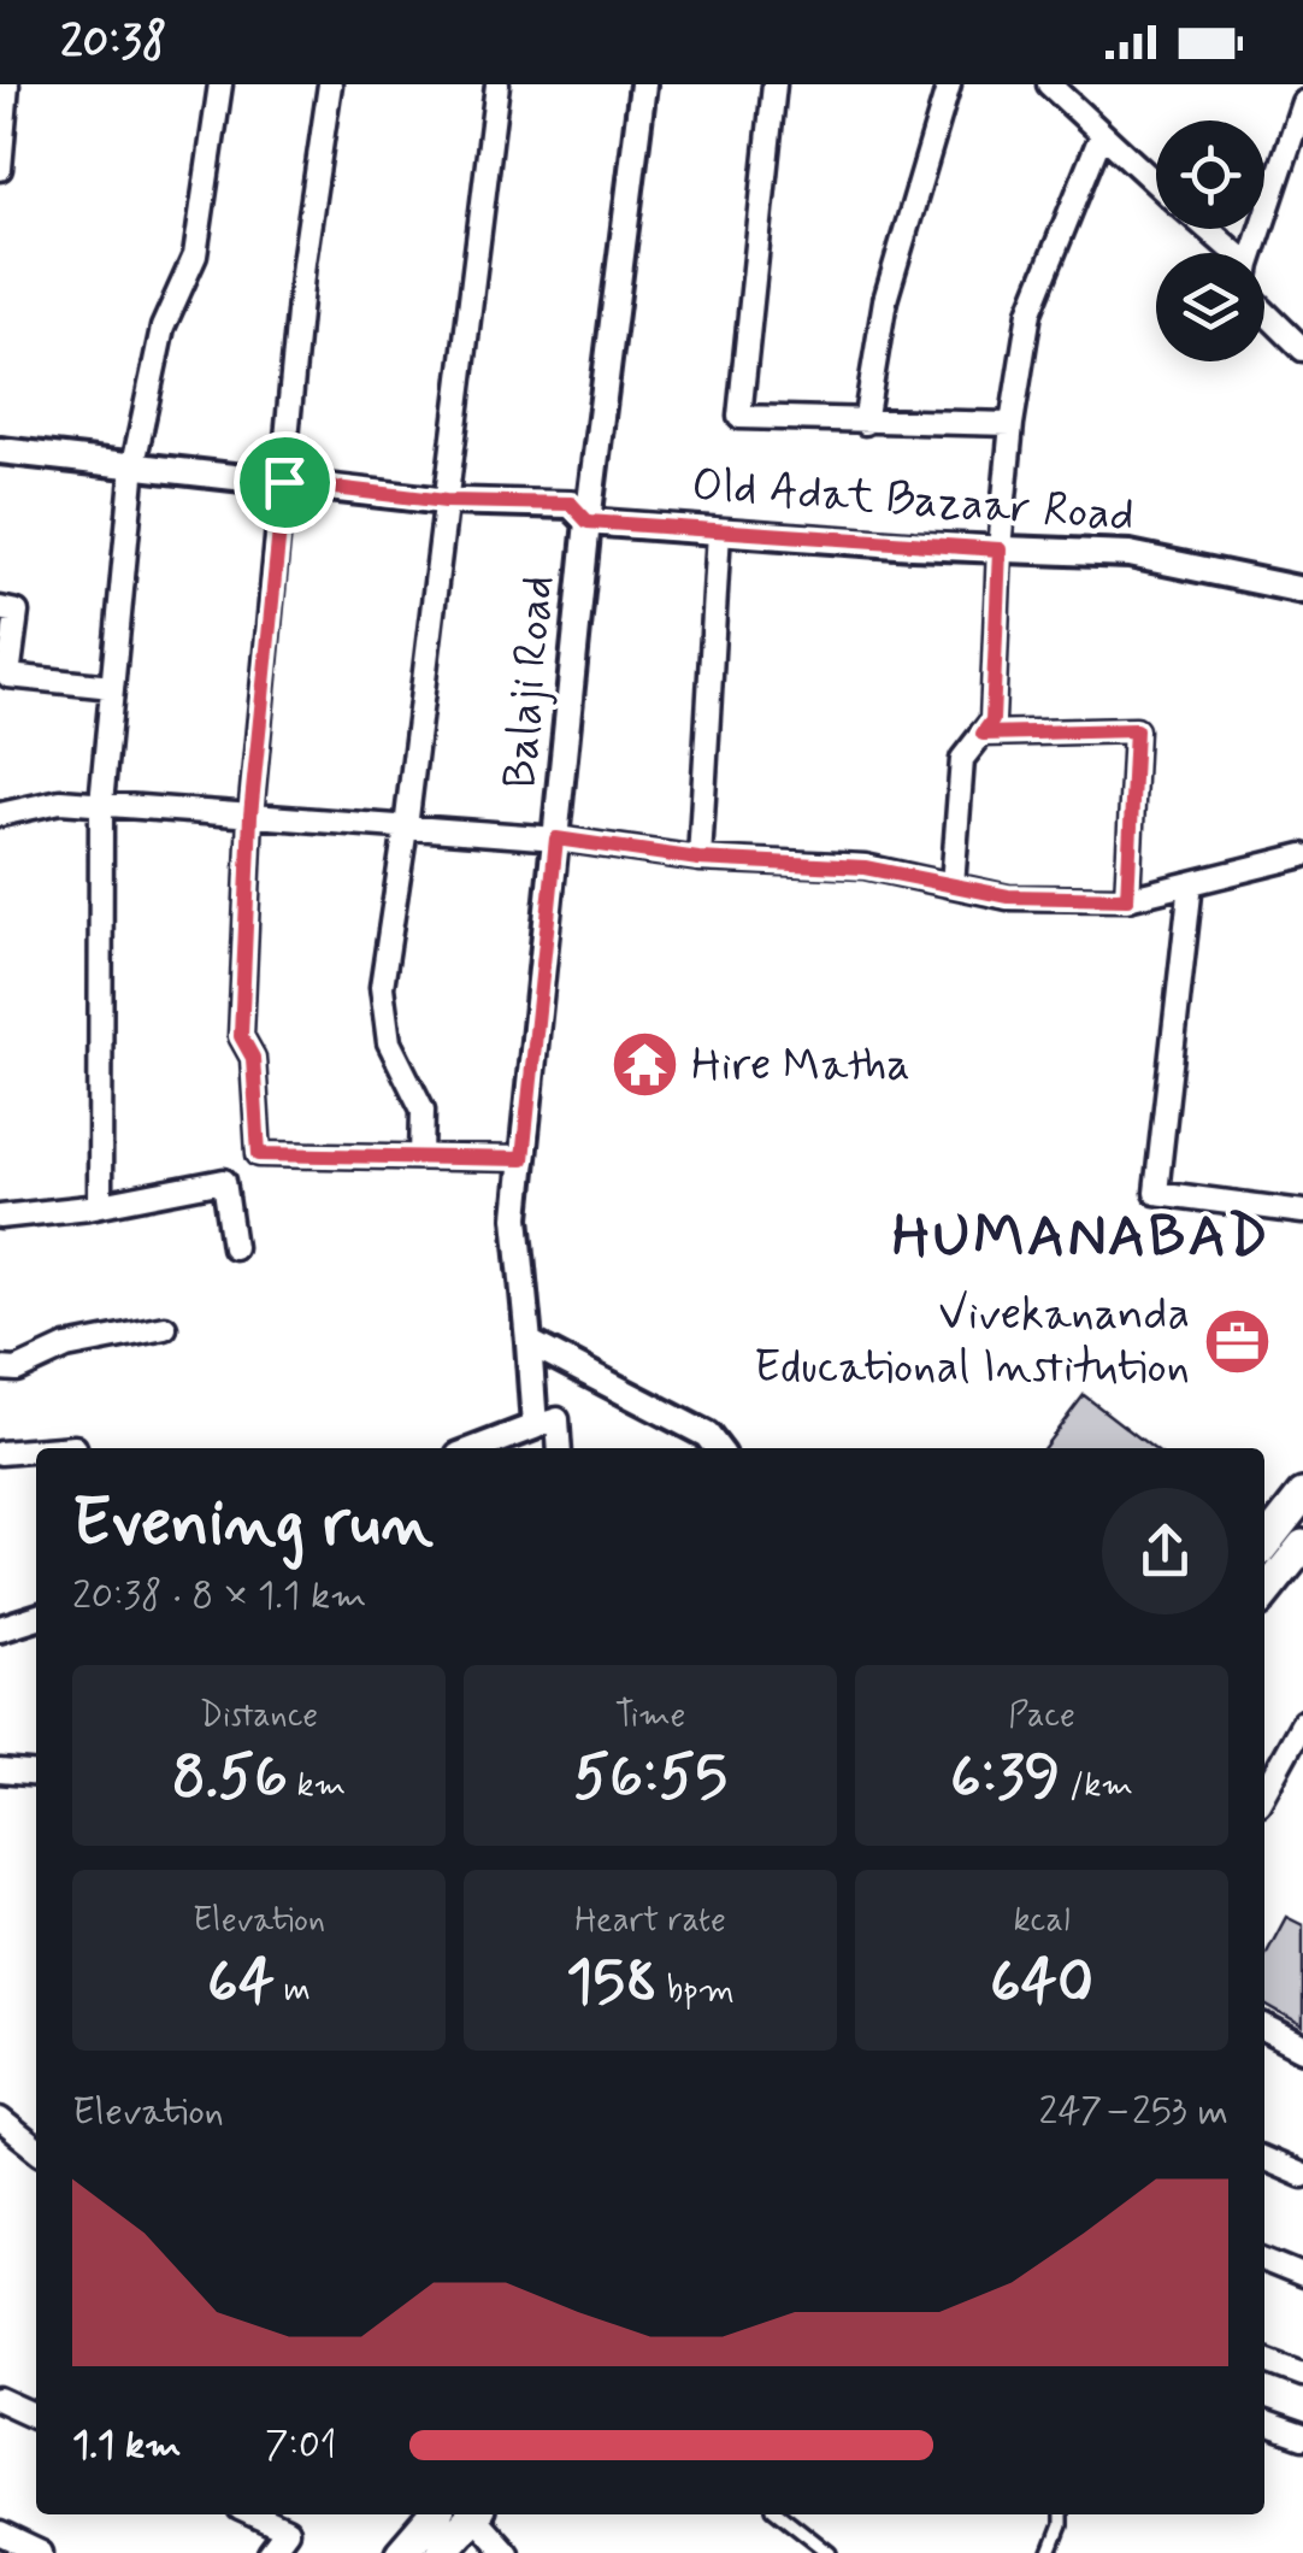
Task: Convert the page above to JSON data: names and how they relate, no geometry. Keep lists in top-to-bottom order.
{
  "streets": {
    "street": ["Old Adat Bazaar Road", "Balaji Road"]
  },
  "crossings": [
    ["Old Adat Bazaar Road", "Balaji Road"]
  ],
  "districts": ["HUMANABAD"],
  "places": {
    "temple": ["Hire Matha"],
    "office": ["Vivekananda Educational Institution"]
  },
  "page": {
    "status": "20:38",
    "heading": ["Evening run", "20:38 · 8 × 1.1 km"],
    "stats": [
      ["Distance", "8.56 km"],
      ["Time", "56:55"],
      ["Pace", "6:39 /km"],
      ["Elevation", "64 m"],
      ["Heart rate", "158 bpm"],
      ["kcal", "640"]
    ],
    "chart": ["Elevation", "247–253 m"],
    "list": [
      {
        "name": "1.1 km",
        "note": "7:01"
      }
    ]
  }
}
